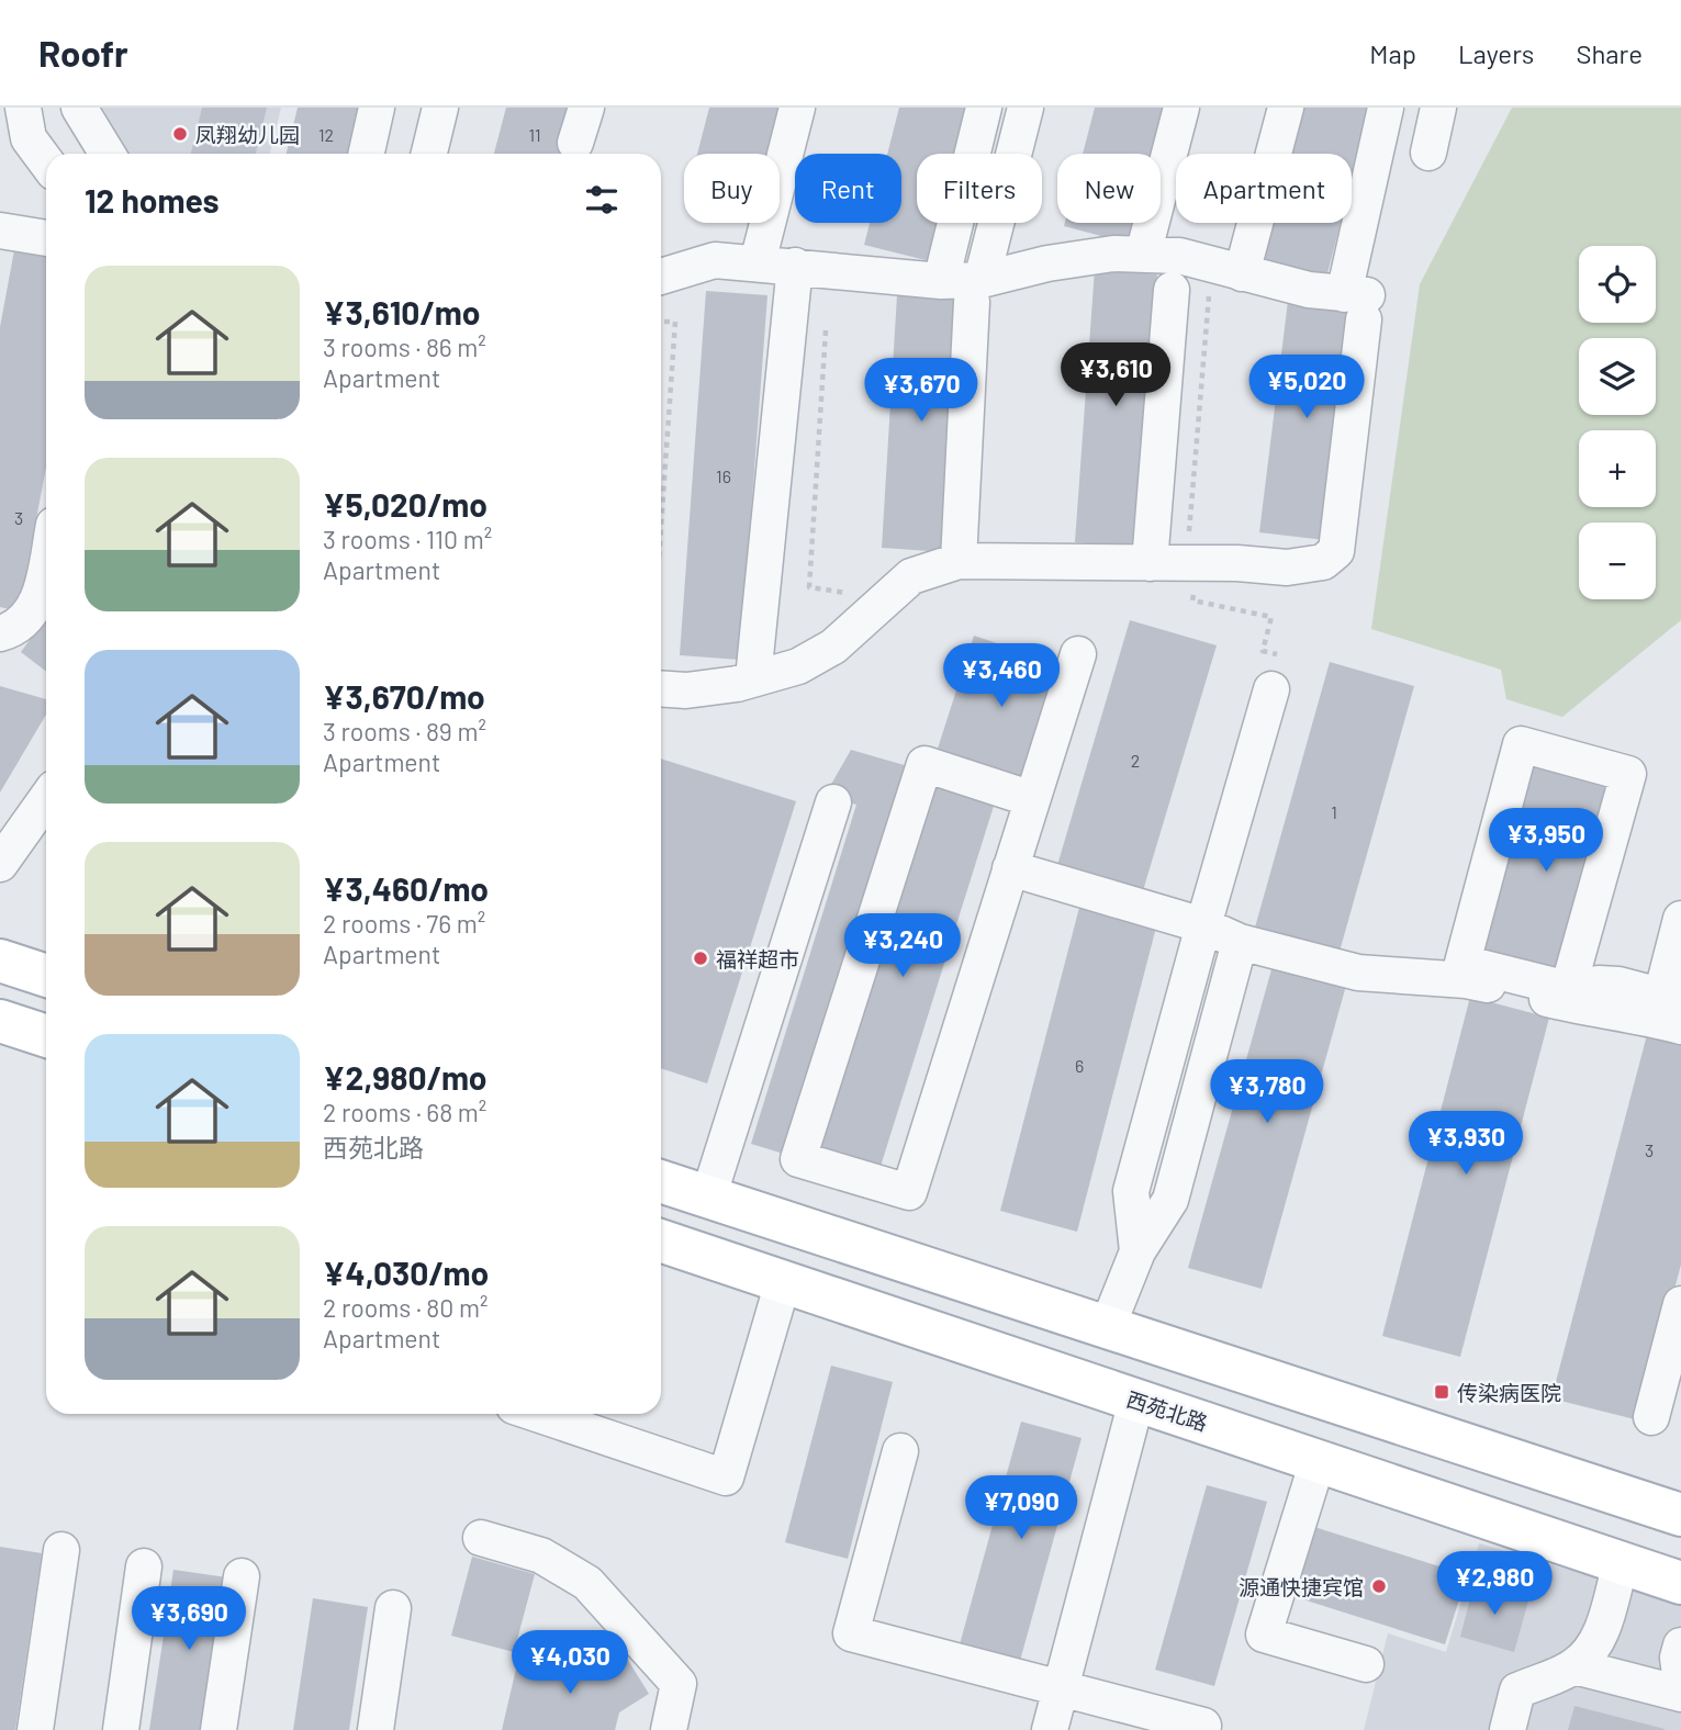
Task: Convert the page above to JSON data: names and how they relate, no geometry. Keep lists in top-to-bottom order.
{
  "streets": {
    "main road": ["西苑北路"]
  },
  "places": {
    "other": ["凤翔幼儿园", "福祥超市", "源通快捷宾馆"],
    "transit": ["传染病医院"]
  },
  "house_numbers": [
    "12",
    "11",
    "16",
    "3",
    "2",
    "1",
    "6",
    "3"
  ],
  "page": {
    "header": "Roofr",
    "nav": ["Map", "Layers", "Share"],
    "chip": [
      "Buy",
      "Rent",
      "Filters",
      "New",
      "Apartment"
    ],
    "heading": "12 homes",
    "map_buttons": ["+", "−"],
    "list": [
      {
        "name": "¥3,610/mo",
        "note": "3 rooms · 86 m² · Apartment"
      },
      {
        "name": "¥5,020/mo",
        "note": "3 rooms · 110 m² · Apartment"
      },
      {
        "name": "¥3,670/mo",
        "note": "3 rooms · 89 m² · Apartment"
      },
      {
        "name": "¥3,460/mo",
        "note": "2 rooms · 76 m² · Apartment"
      },
      {
        "name": "¥2,980/mo",
        "note": "2 rooms · 68 m² · 西苑北路"
      },
      {
        "name": "¥4,030/mo",
        "note": "2 rooms · 80 m² · Apartment"
      }
    ],
    "price": [
      "¥3,610",
      "¥5,020",
      "¥3,670",
      "¥3,460",
      "¥3,950",
      "¥3,240",
      "¥3,780",
      "¥3,930",
      "¥7,090",
      "¥2,980",
      "¥3,690",
      "¥4,030"
    ]
  }
}
